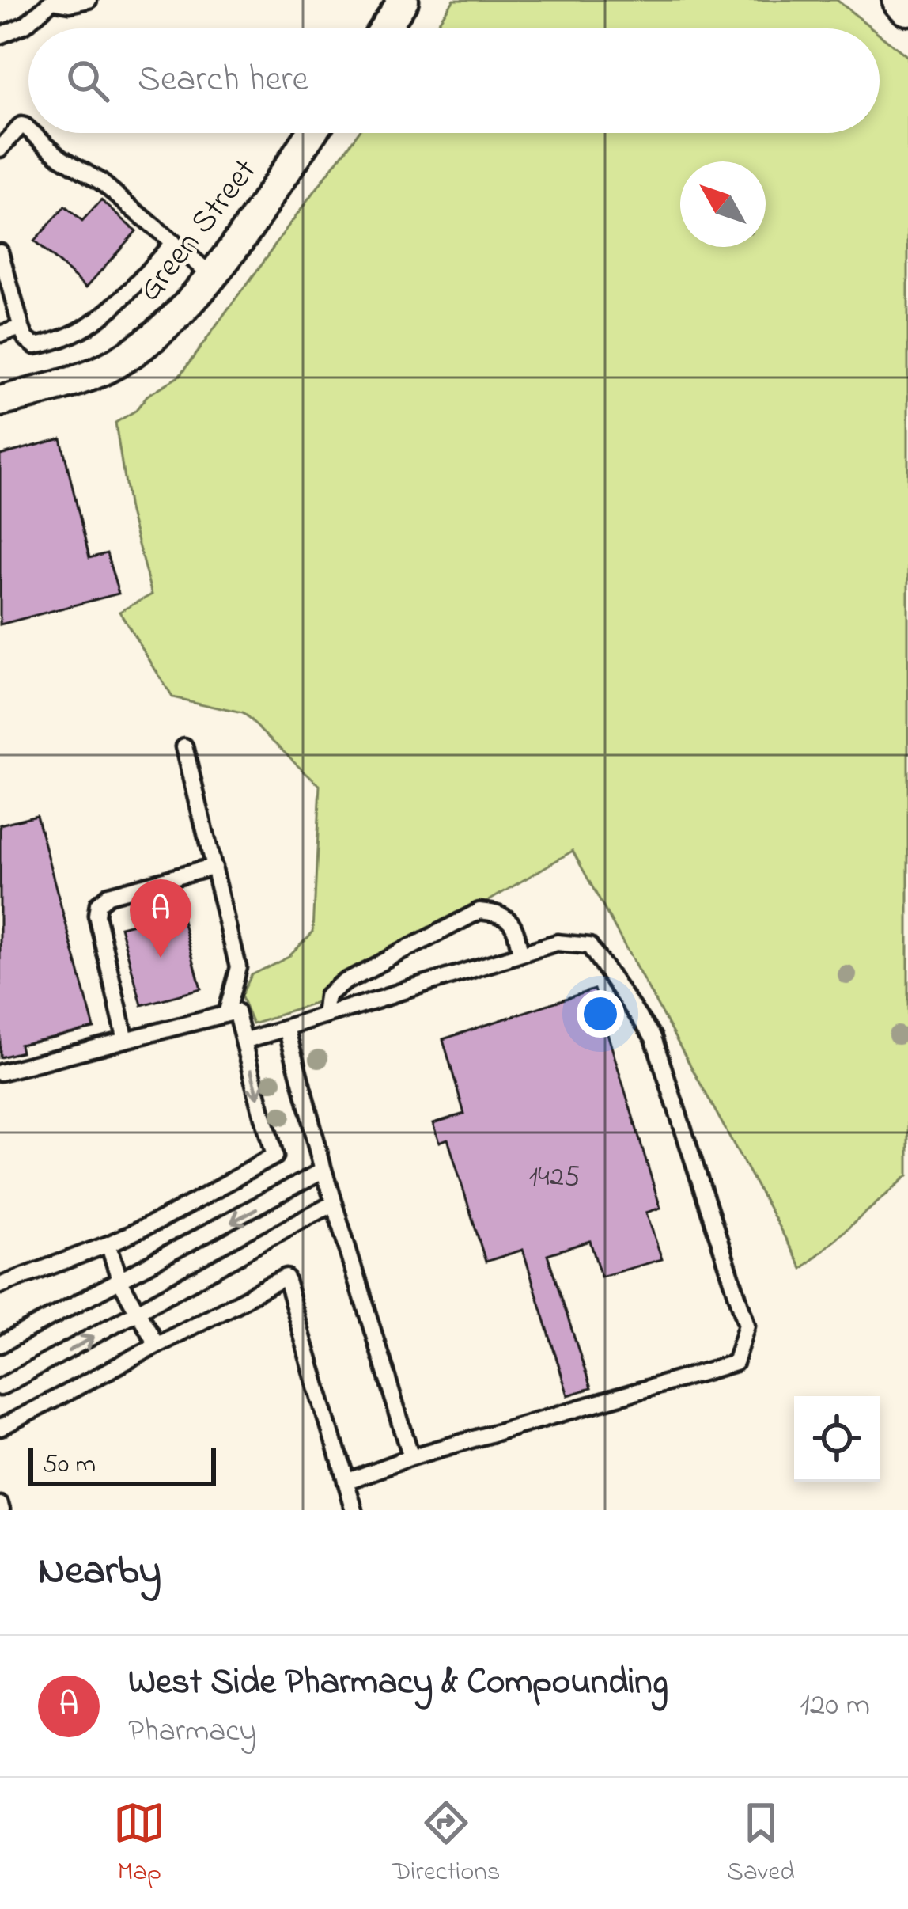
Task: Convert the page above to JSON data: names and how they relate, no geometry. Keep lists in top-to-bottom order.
{
  "streets": {
    "street": ["Green Street"]
  },
  "house_numbers": ["1425"],
  "scale_bar": "50 m",
  "north": "top left",
  "page": {
    "search": "Search here",
    "pins": "A",
    "scale": "50 m",
    "heading": "Nearby",
    "list": [
      {
        "mark": "A",
        "name": "West Side Pharmacy & Compounding",
        "note": "Pharmacy",
        "value": "120 m"
      }
    ],
    "nav": ["Map", "Directions", "Saved"]
  }
}
